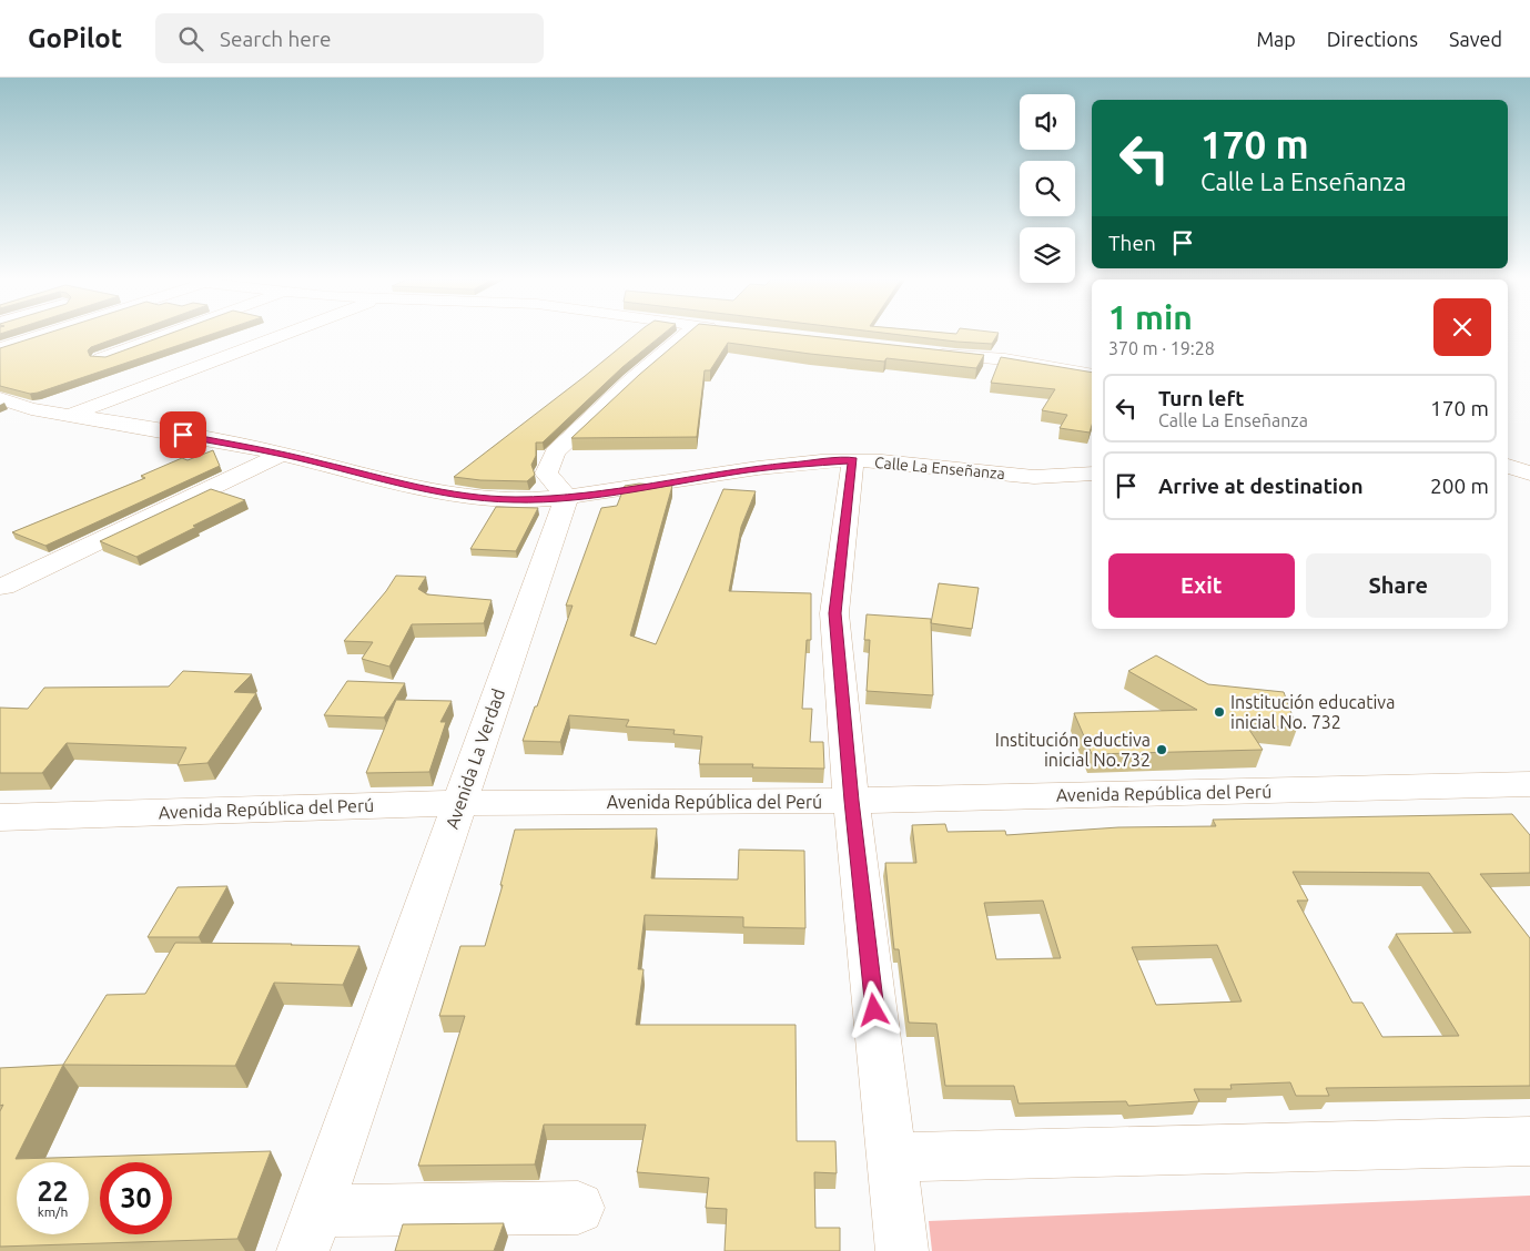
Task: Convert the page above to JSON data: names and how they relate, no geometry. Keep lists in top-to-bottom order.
{
  "streets": {
    "street": ["Calle La Enseñanza", "Avenida La Verdad", "Avenida República del Perú"]
  },
  "crossings": [
    ["Calle La Enseñanza", "Avenida La Verdad"],
    ["Avenida La Verdad", "Avenida República del Perú"]
  ],
  "places": ["Institución educativa inicial No. 732", "Institución eductiva inicial No.732"],
  "page": {
    "header": "GoPilot",
    "search": "Search here",
    "nav": ["Map", "Directions", "Saved"],
    "turn": ["170 m", "Calle La Enseñanza"],
    "then": "Then",
    "heading": ["1 min", "370 m · 19:28"],
    "list": [
      {
        "name": "Turn left",
        "note": "Calle La Enseñanza",
        "value": "170 m"
      },
      {
        "name": "Arrive at destination",
        "value": "200 m"
      }
    ],
    "buttons": ["Exit", "Share"],
    "speed": "22 km/h",
    "limit": "30"
  }
}
